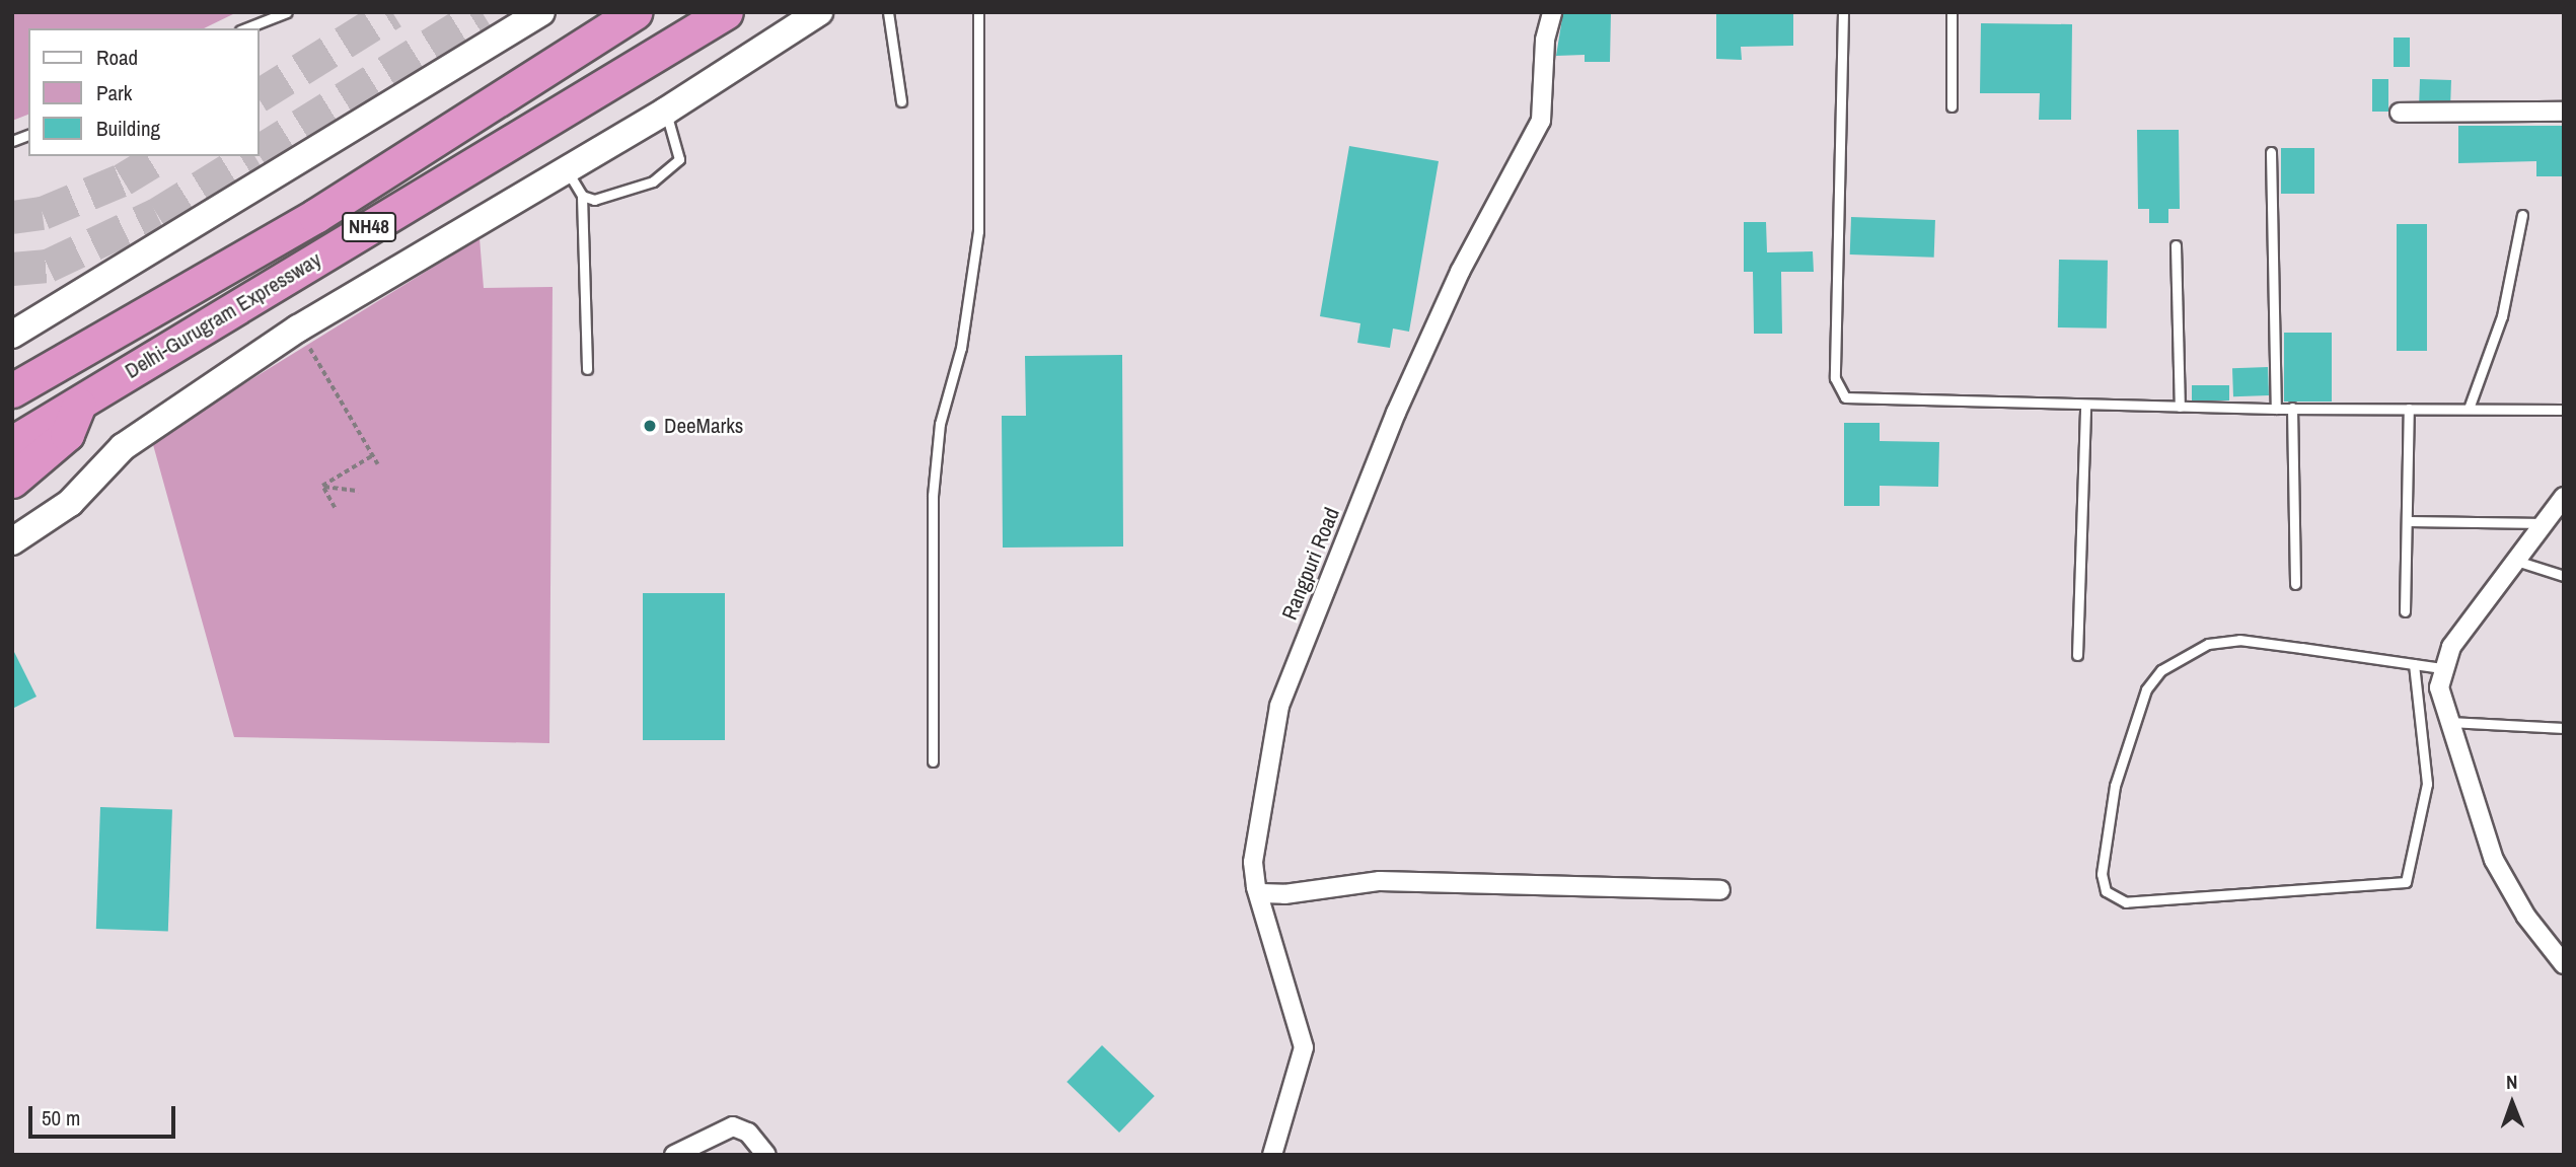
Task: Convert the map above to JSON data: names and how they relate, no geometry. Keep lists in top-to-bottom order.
{
  "streets": {
    "highway": ["NH48", "Delhi-Gurugram Expressway"],
    "street": ["Rangpuri Road"]
  },
  "places": ["DeeMarks"],
  "legend": ["Road", "Park", "Building"],
  "scale_bar": "50 m",
  "north": "top"
}
